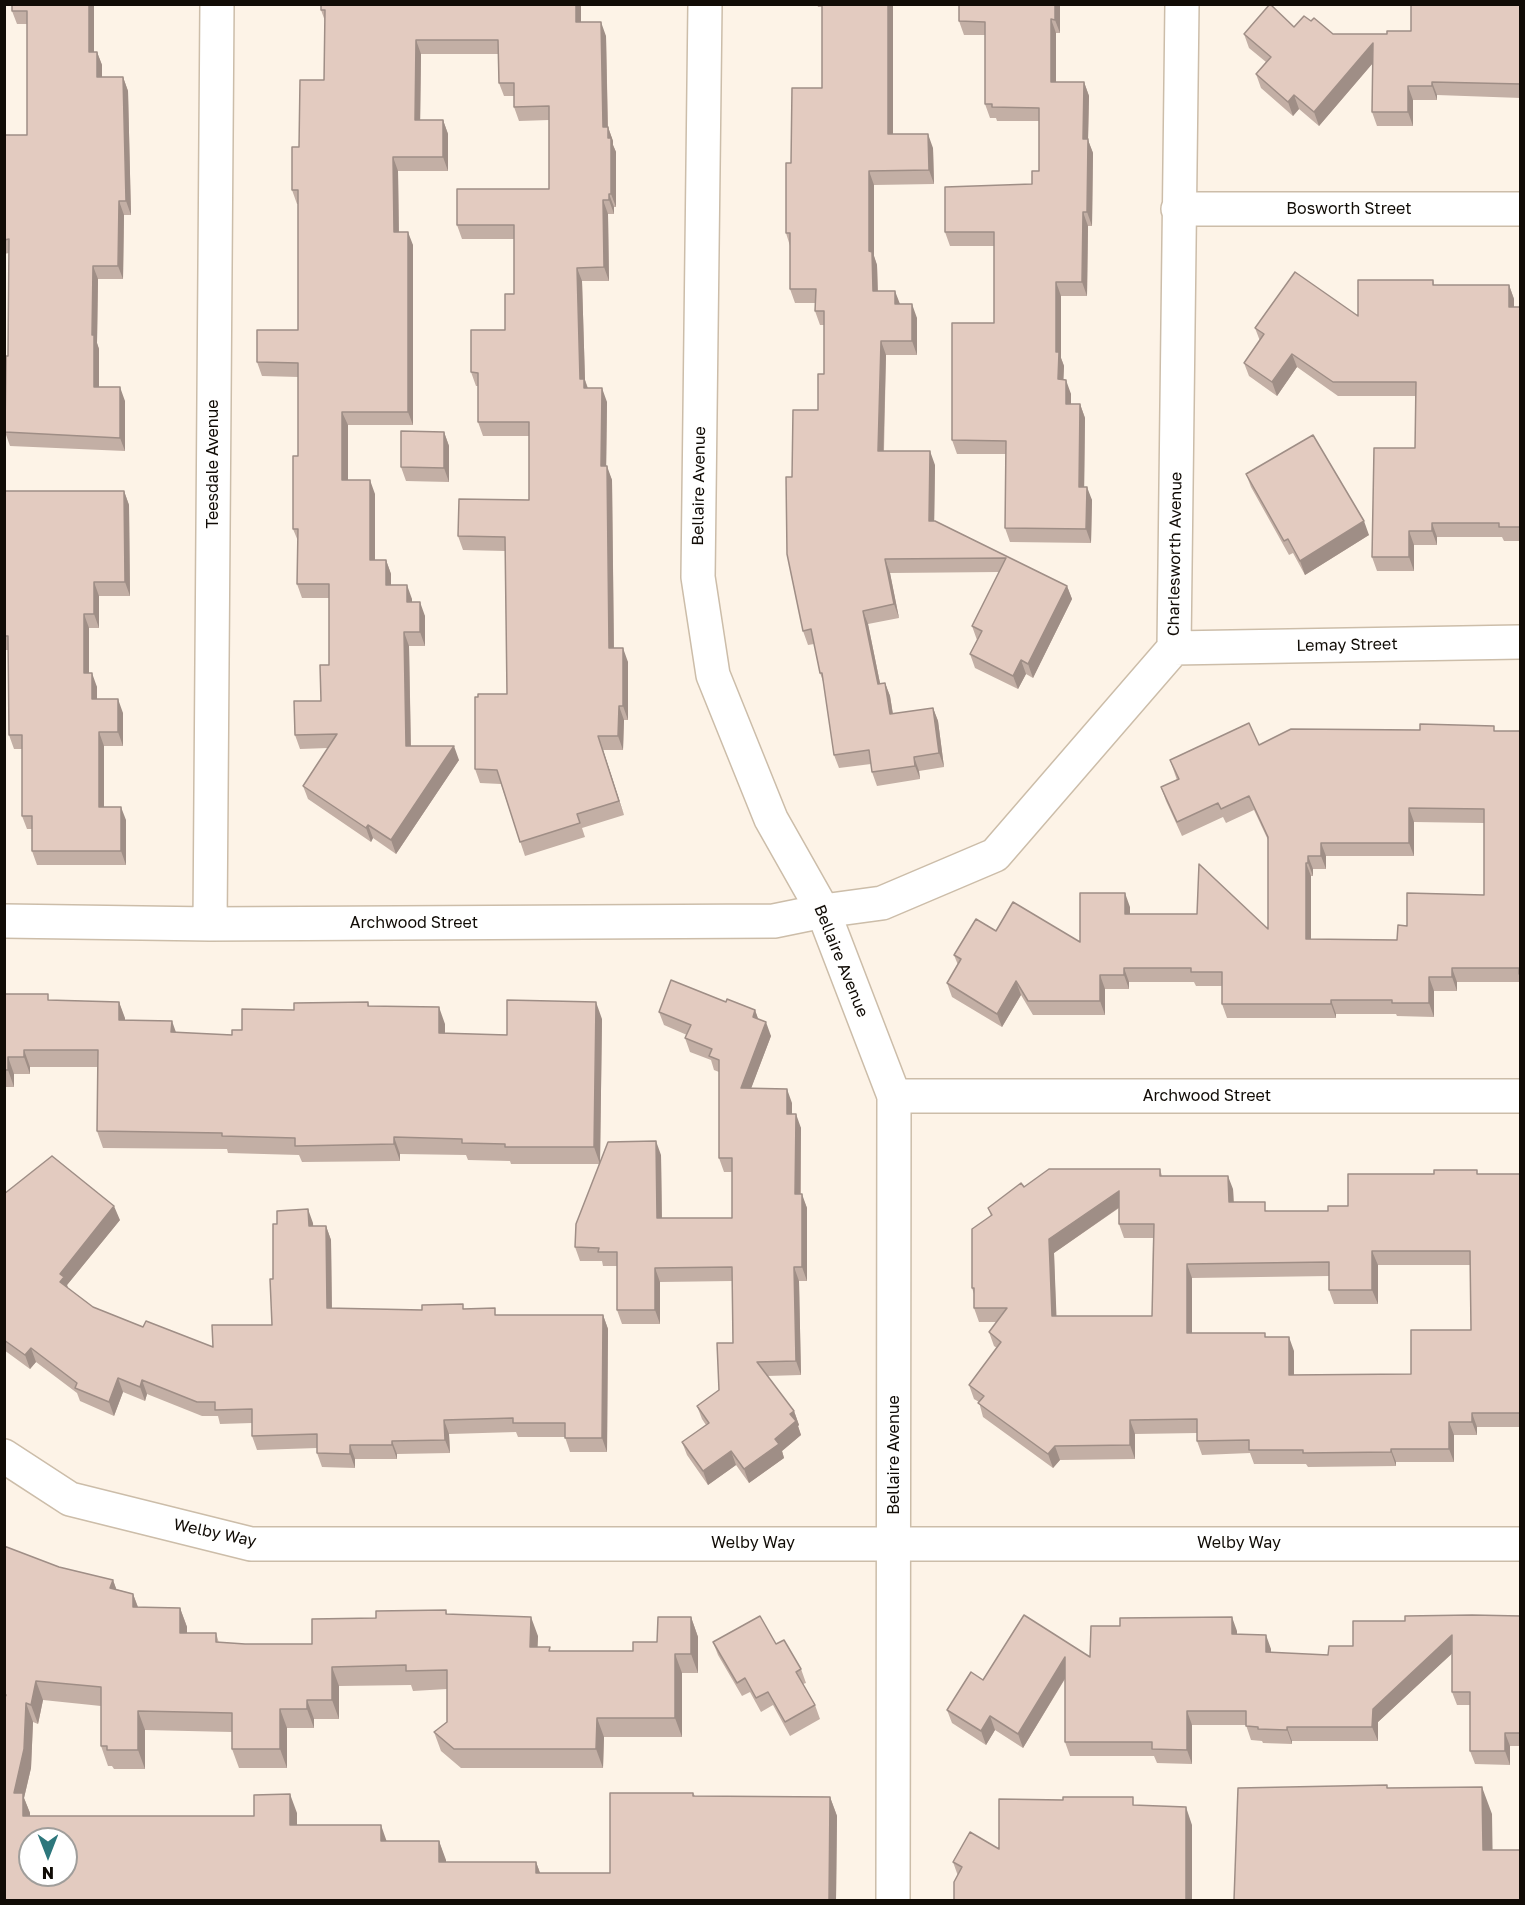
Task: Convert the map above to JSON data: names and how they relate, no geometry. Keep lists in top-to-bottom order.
{
  "streets": {
    "street": [
      "Bosworth Street",
      "Teesdale Avenue",
      "Bellaire Avenue",
      "Charlesworth Avenue",
      "Lemay Street",
      "Archwood Street",
      "Welby Way"
    ]
  },
  "crossings": [
    ["Bosworth Street", "Charlesworth Avenue"],
    ["Teesdale Avenue", "Archwood Street"],
    ["Bellaire Avenue", "Charlesworth Avenue"],
    ["Bellaire Avenue", "Archwood Street"],
    ["Bellaire Avenue", "Welby Way"],
    ["Charlesworth Avenue", "Lemay Street"],
    ["Charlesworth Avenue", "Archwood Street"]
  ],
  "north": "bottom"
}
